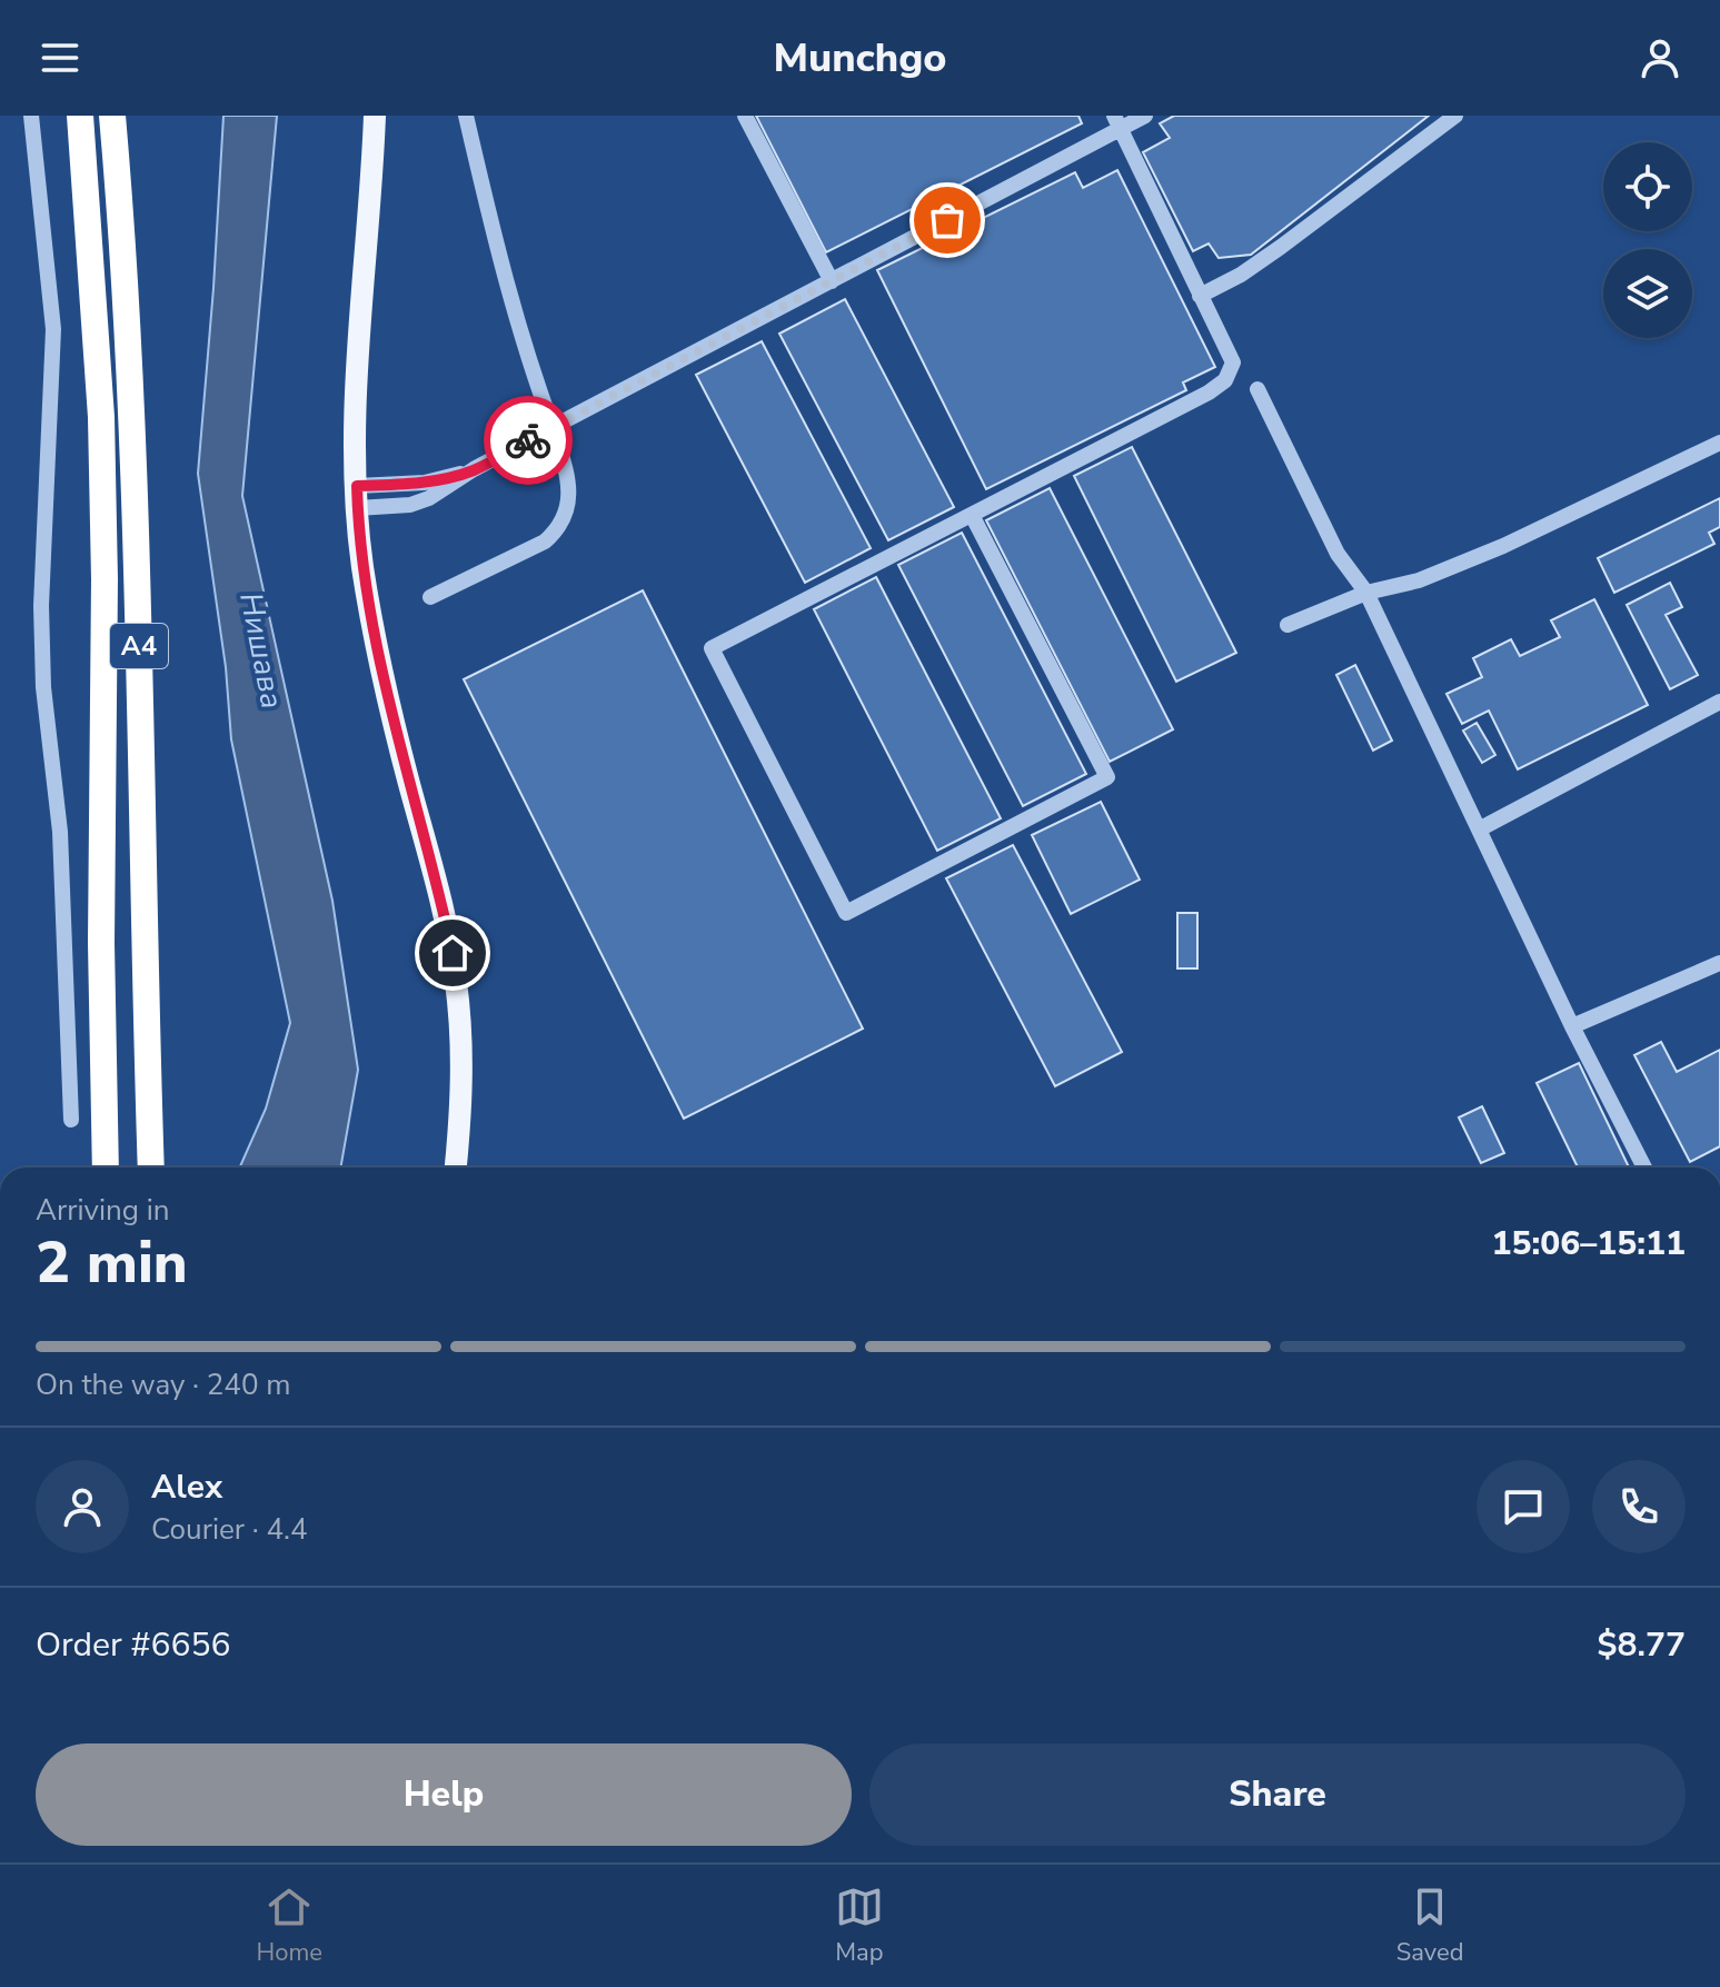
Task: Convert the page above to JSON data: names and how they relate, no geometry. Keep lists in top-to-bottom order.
{
  "streets": {
    "highway": ["A4"]
  },
  "water": ["Нишава"],
  "page": {
    "header": "Munchgo",
    "heading": ["2 min", "Arriving in", "15:06–15:11"],
    "panel": [
      "Alex",
      "Courier · 4.4",
      "Order #6656",
      "$8.77"
    ],
    "bar": "On the way · 240 m",
    "buttons": ["Help", "Share"],
    "tabs": ["Home", "Map", "Saved"]
  }
}
